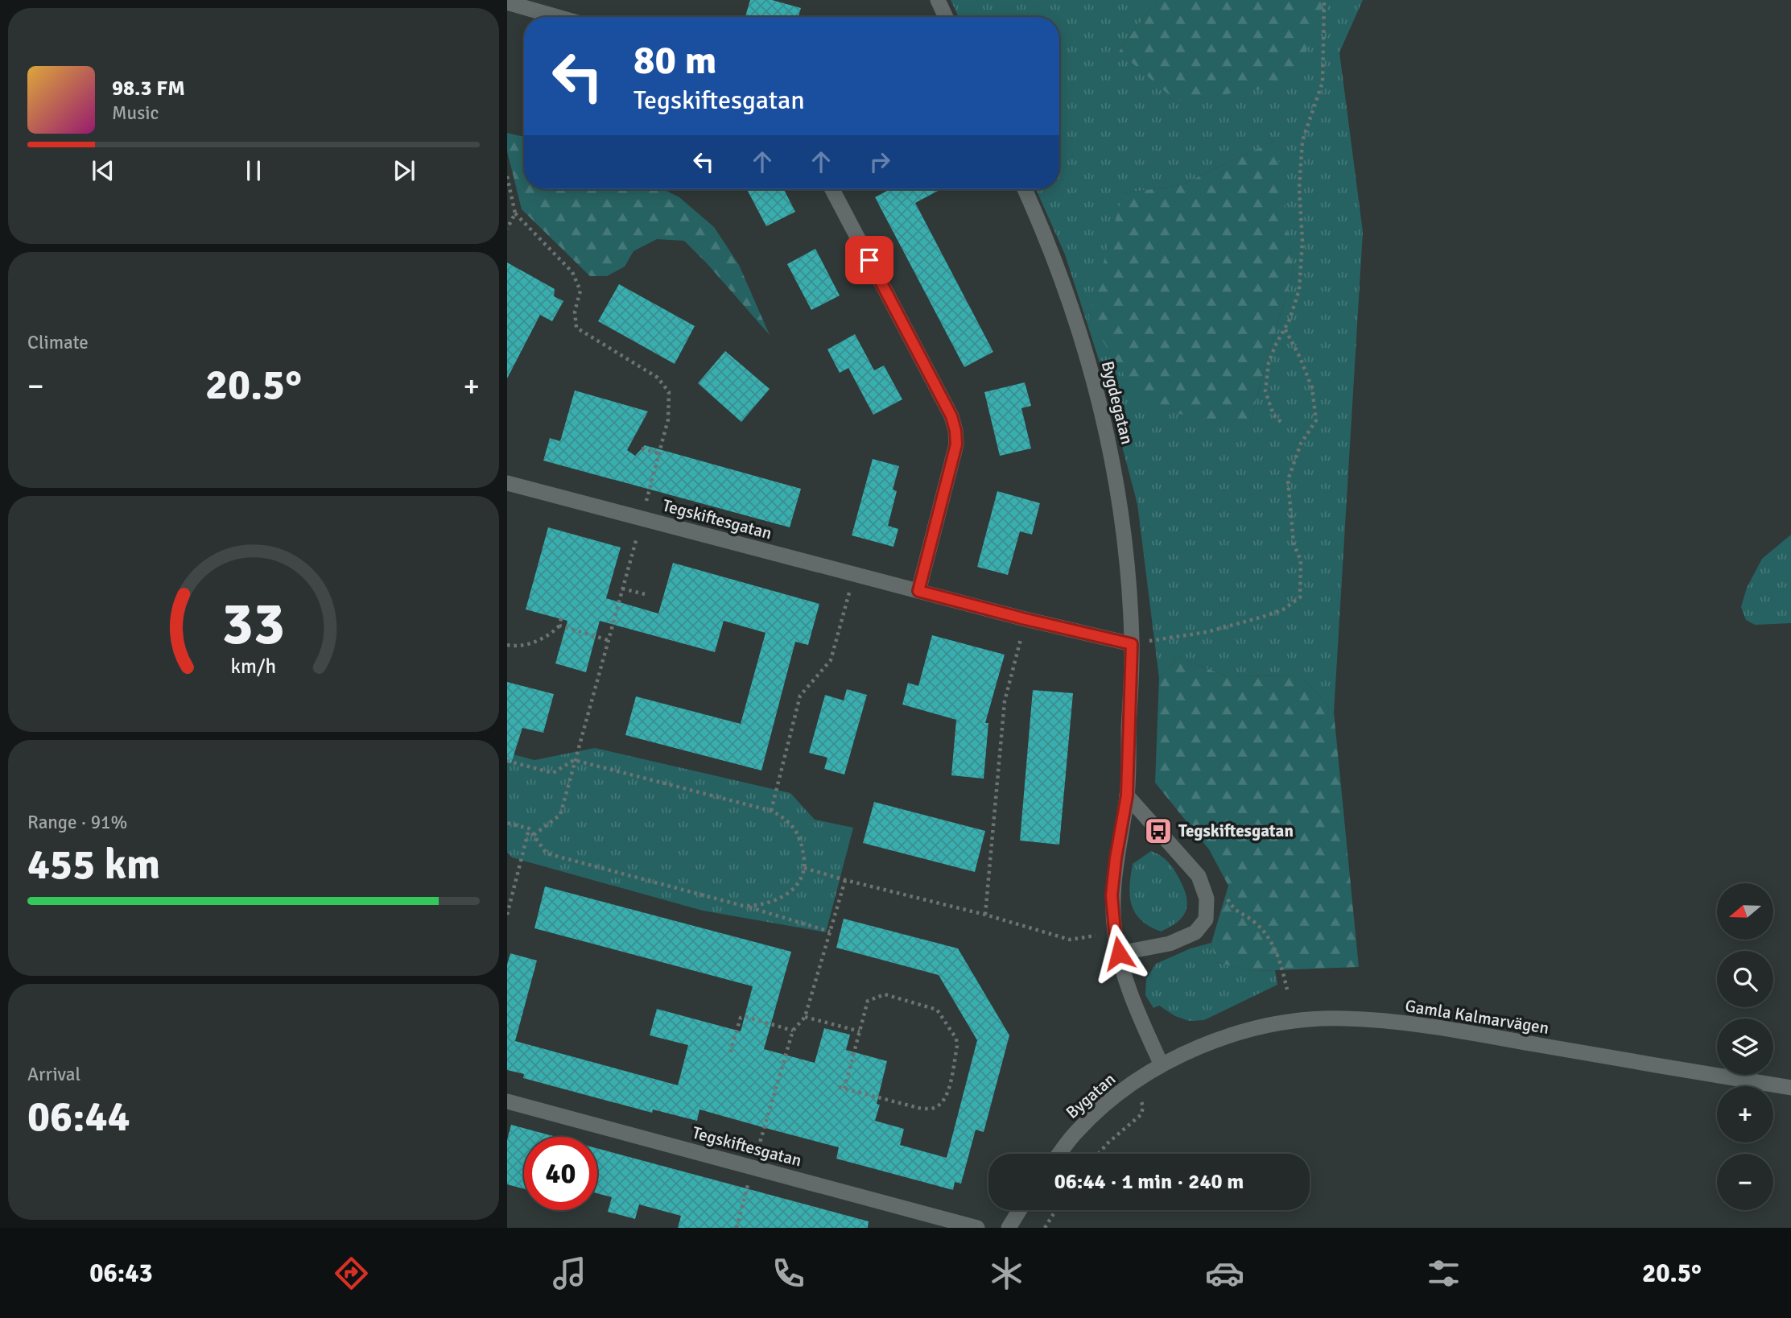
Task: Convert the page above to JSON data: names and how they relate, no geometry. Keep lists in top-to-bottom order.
{
  "streets": {
    "street": [
      "Bygdegatan",
      "Tegskiftesgatan",
      "Gamla Kalmarvägen",
      "Bygatan"
    ]
  },
  "crossings": [
    ["Bygdegatan", "Tegskiftesgatan"],
    ["Gamla Kalmarvägen", "Bygatan"]
  ],
  "places": {
    "bus stop": ["Tegskiftesgatan"]
  },
  "north": "left",
  "page": {
    "turn": ["80 m", "Tegskiftesgatan"],
    "song": ["98.3 FM", "Music"],
    "tile": [
      "Climate",
      ["Range · 91%", "455 km"],
      ["Arrival", "06:44"]
    ],
    "heat": ["−", "20.5°", "+"],
    "map_buttons": ["+", "−"],
    "limit": "40",
    "trip": "06:44 · 1 min · 240 m",
    "tabs": ["06:43", "20.5°"],
    "gauge": ["33", "km/h"]
  }
}
